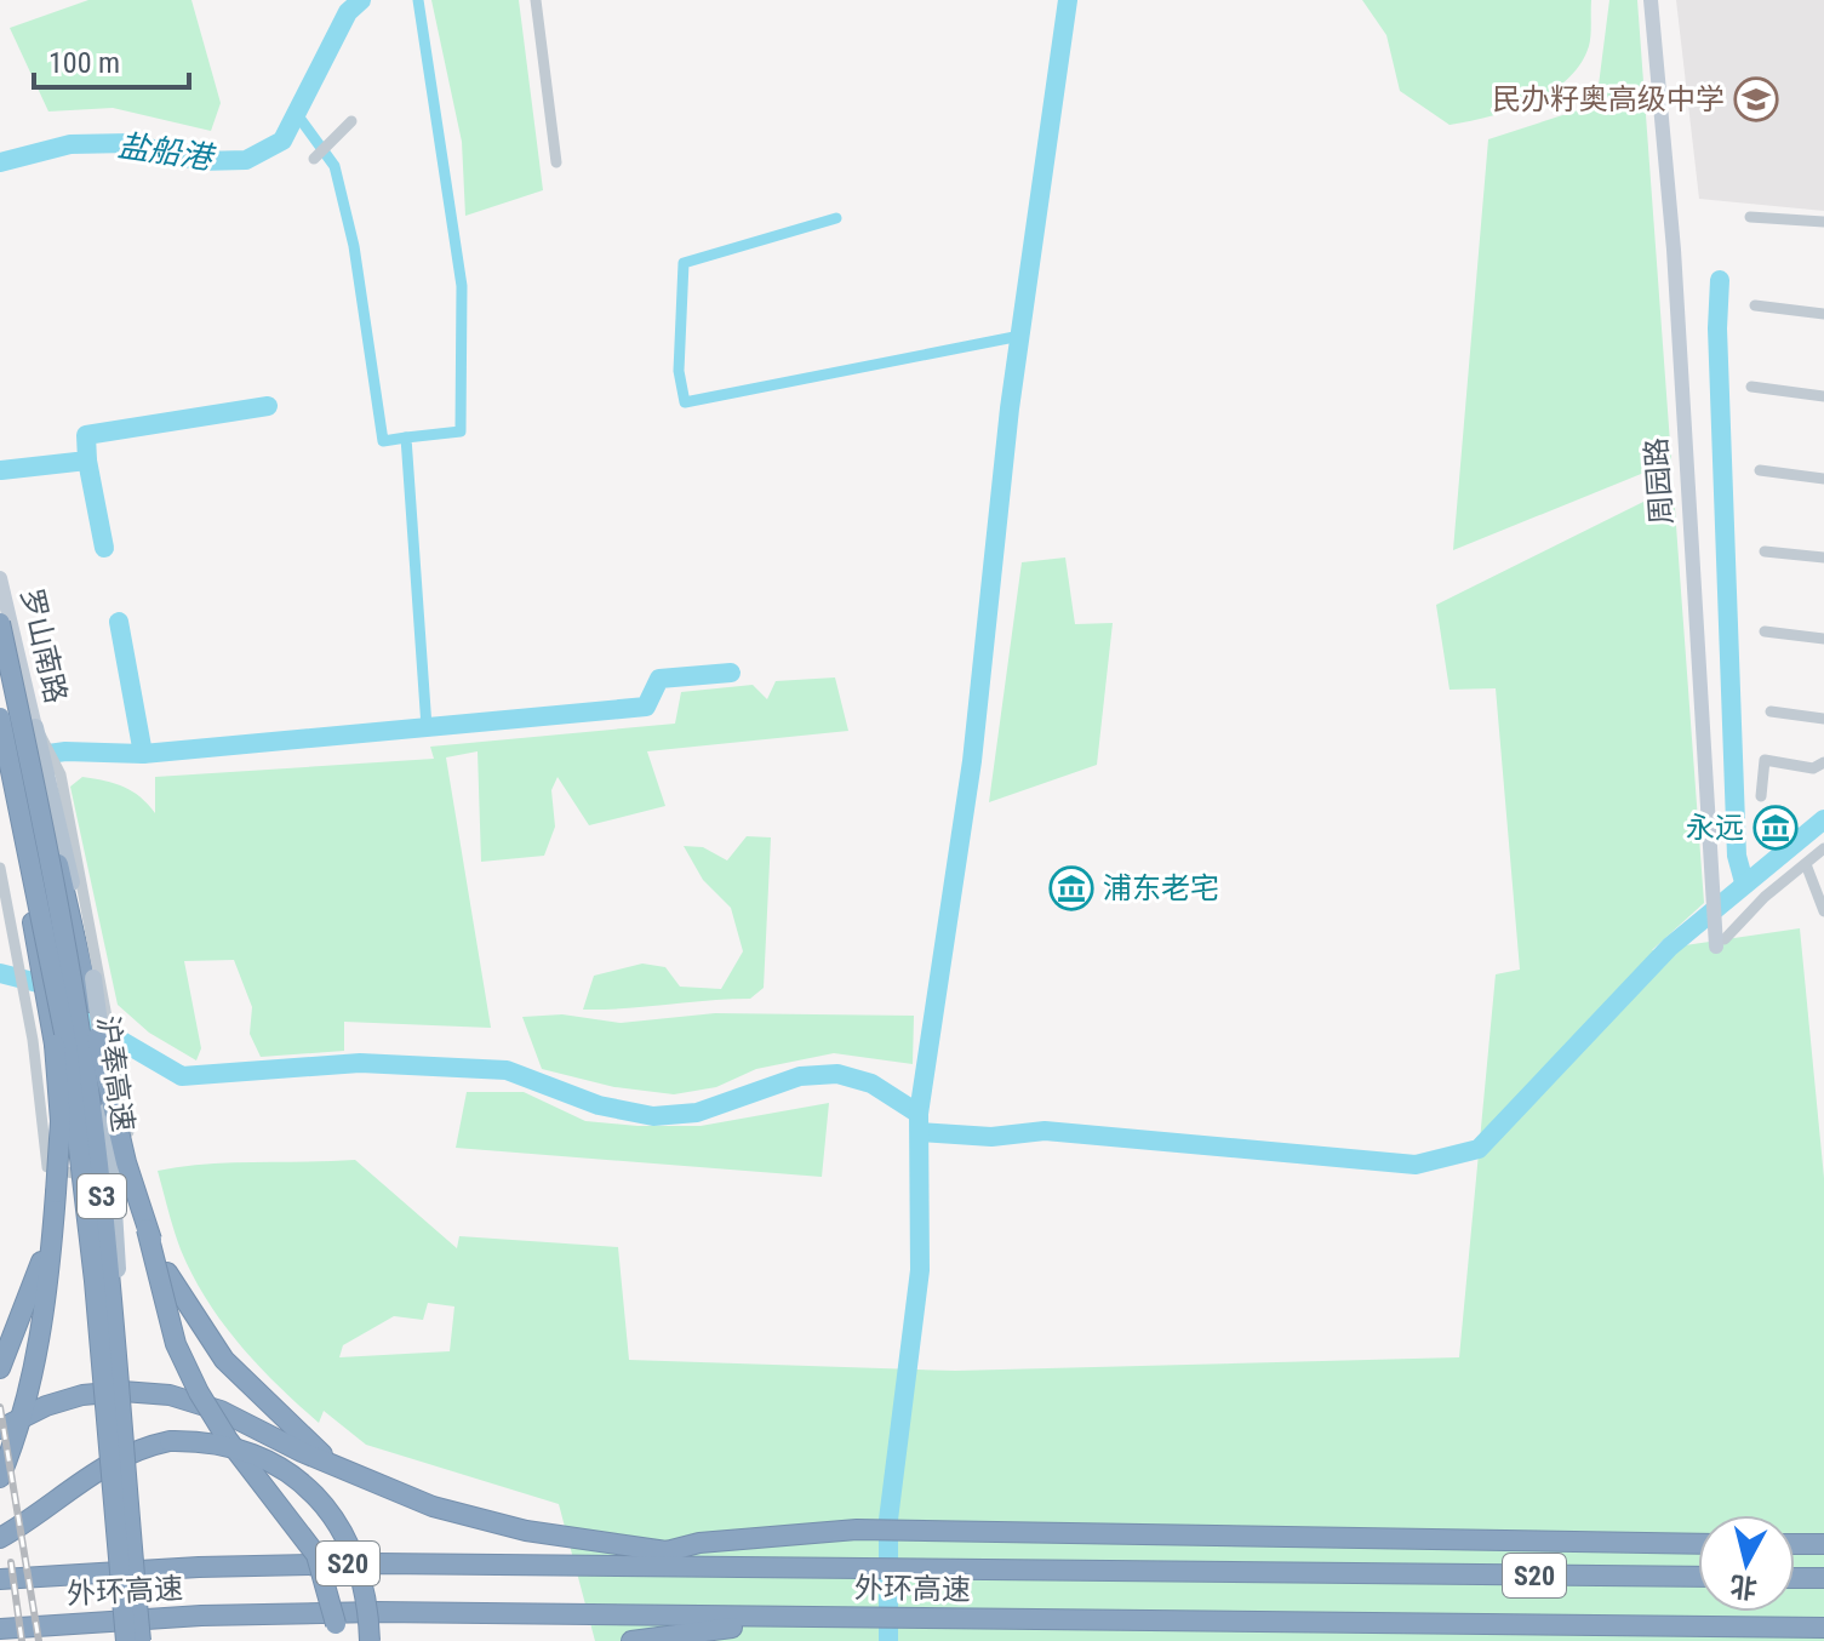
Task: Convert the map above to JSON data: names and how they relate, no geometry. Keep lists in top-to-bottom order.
{
  "streets": {
    "highway": [
      "沪奉高速",
      "S3",
      "S20",
      "外环高速"
    ],
    "street": ["周园路", "罗山南路"]
  },
  "water": ["盐船港"],
  "places": {
    "school or university": ["民办籽奥高级中学"],
    "museum": ["永远", "浦东老宅"]
  },
  "scale_bar": "100 m",
  "north": "bottom"
}
